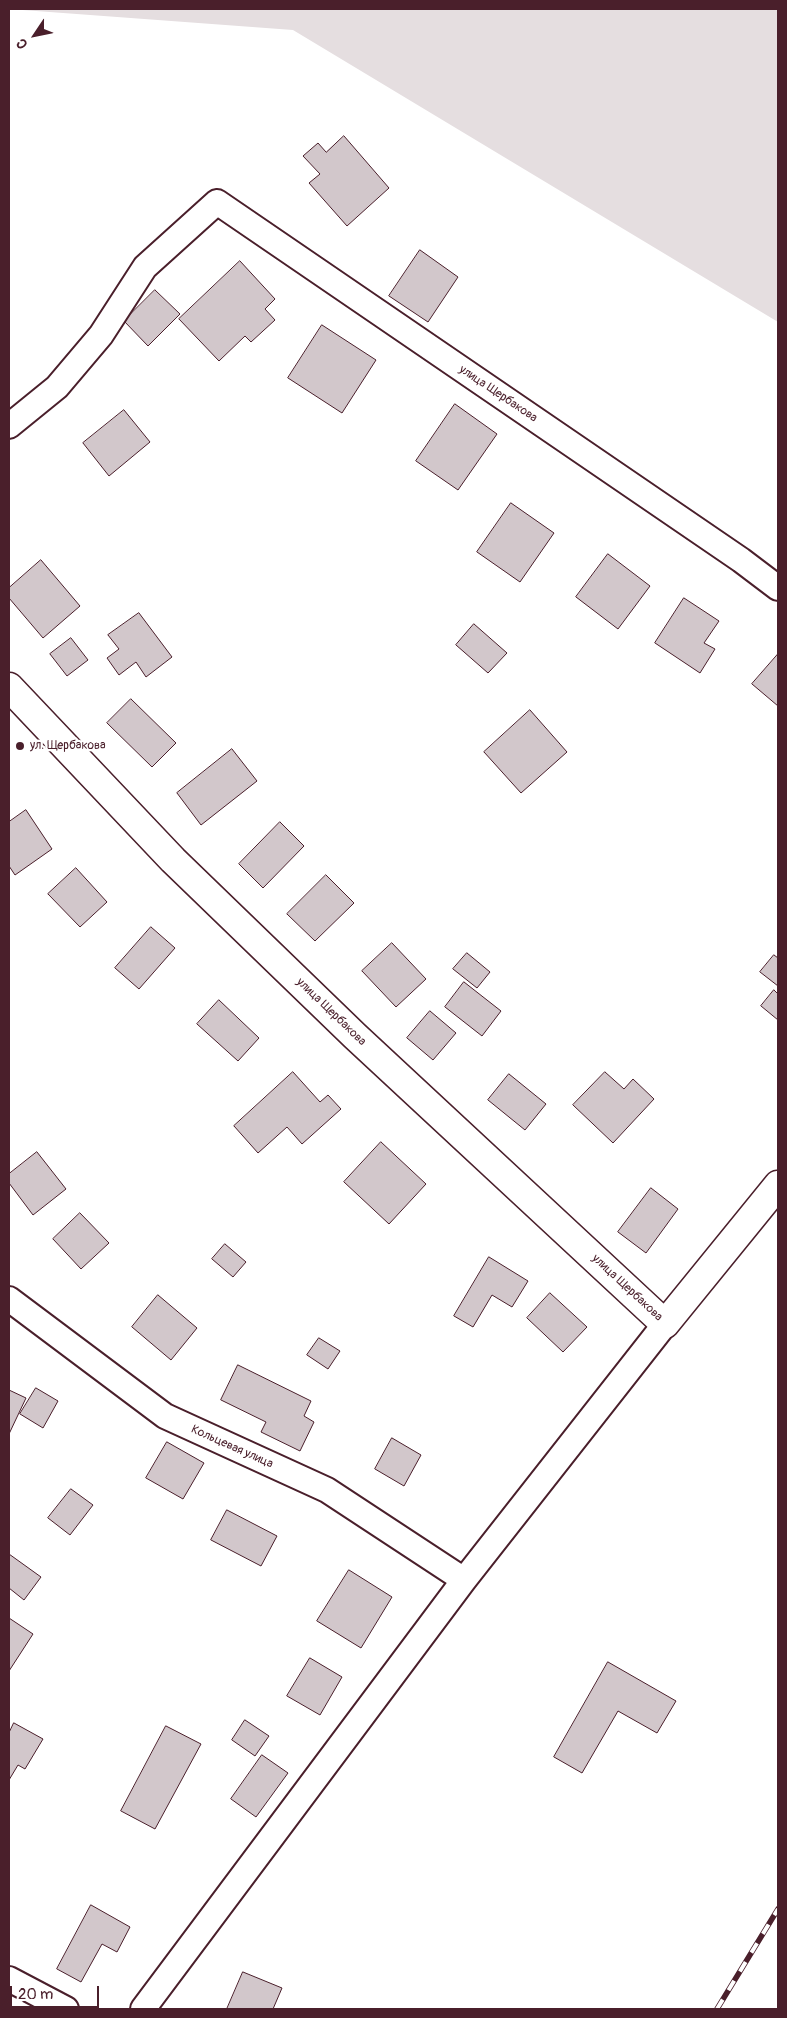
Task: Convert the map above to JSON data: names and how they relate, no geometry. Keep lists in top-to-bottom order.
{
  "streets": {
    "street": ["улица Щербакова", "Кольцевая улица"]
  },
  "places": ["ул. Щербакова"],
  "scale_bar": "20 m",
  "north": "bottom left"
}
